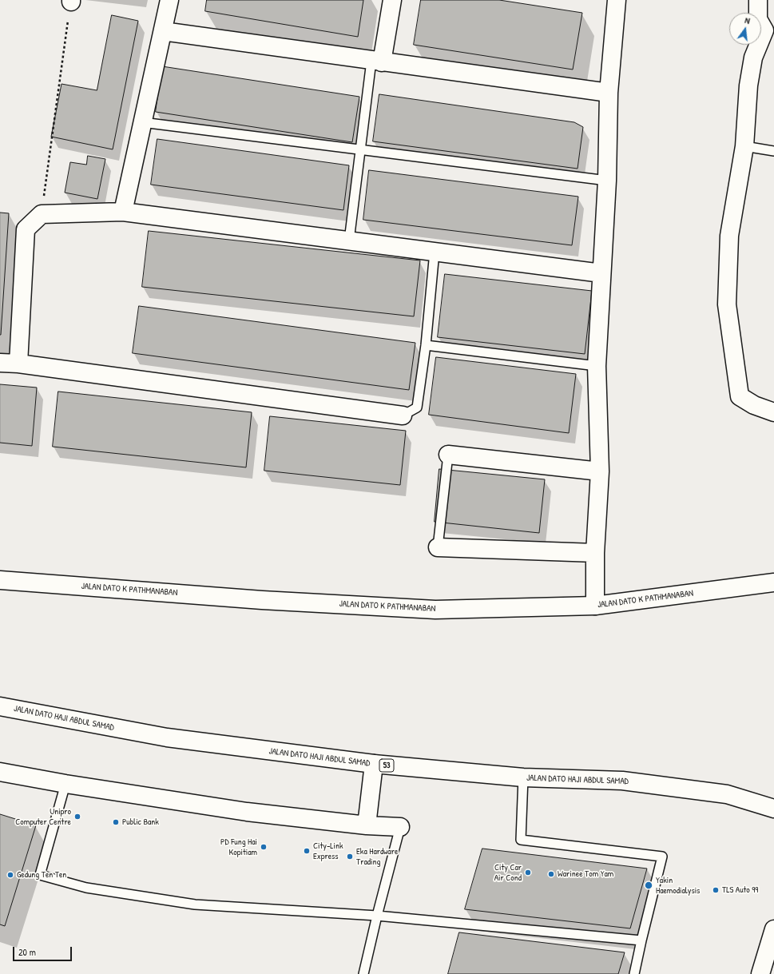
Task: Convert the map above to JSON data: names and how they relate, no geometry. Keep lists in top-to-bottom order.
{
  "streets": {
    "street": ["JALAN DATO K PATHMANABAN", "JALAN DATO HAJI ABDUL SAMAD", "53"]
  },
  "places": [
    "Unipro Computer Centre",
    "Public Bank",
    "PD Fung Hai Kopitiam",
    "City-Link Express",
    "Eka Hardware Trading",
    "City Car Air Cond",
    "Warinee Tom Yam",
    "Gedung Ten Ten",
    "Yakin Haemodialysis",
    "TLS Auto 99"
  ],
  "scale_bar": "20 m",
  "north": "top"
}
